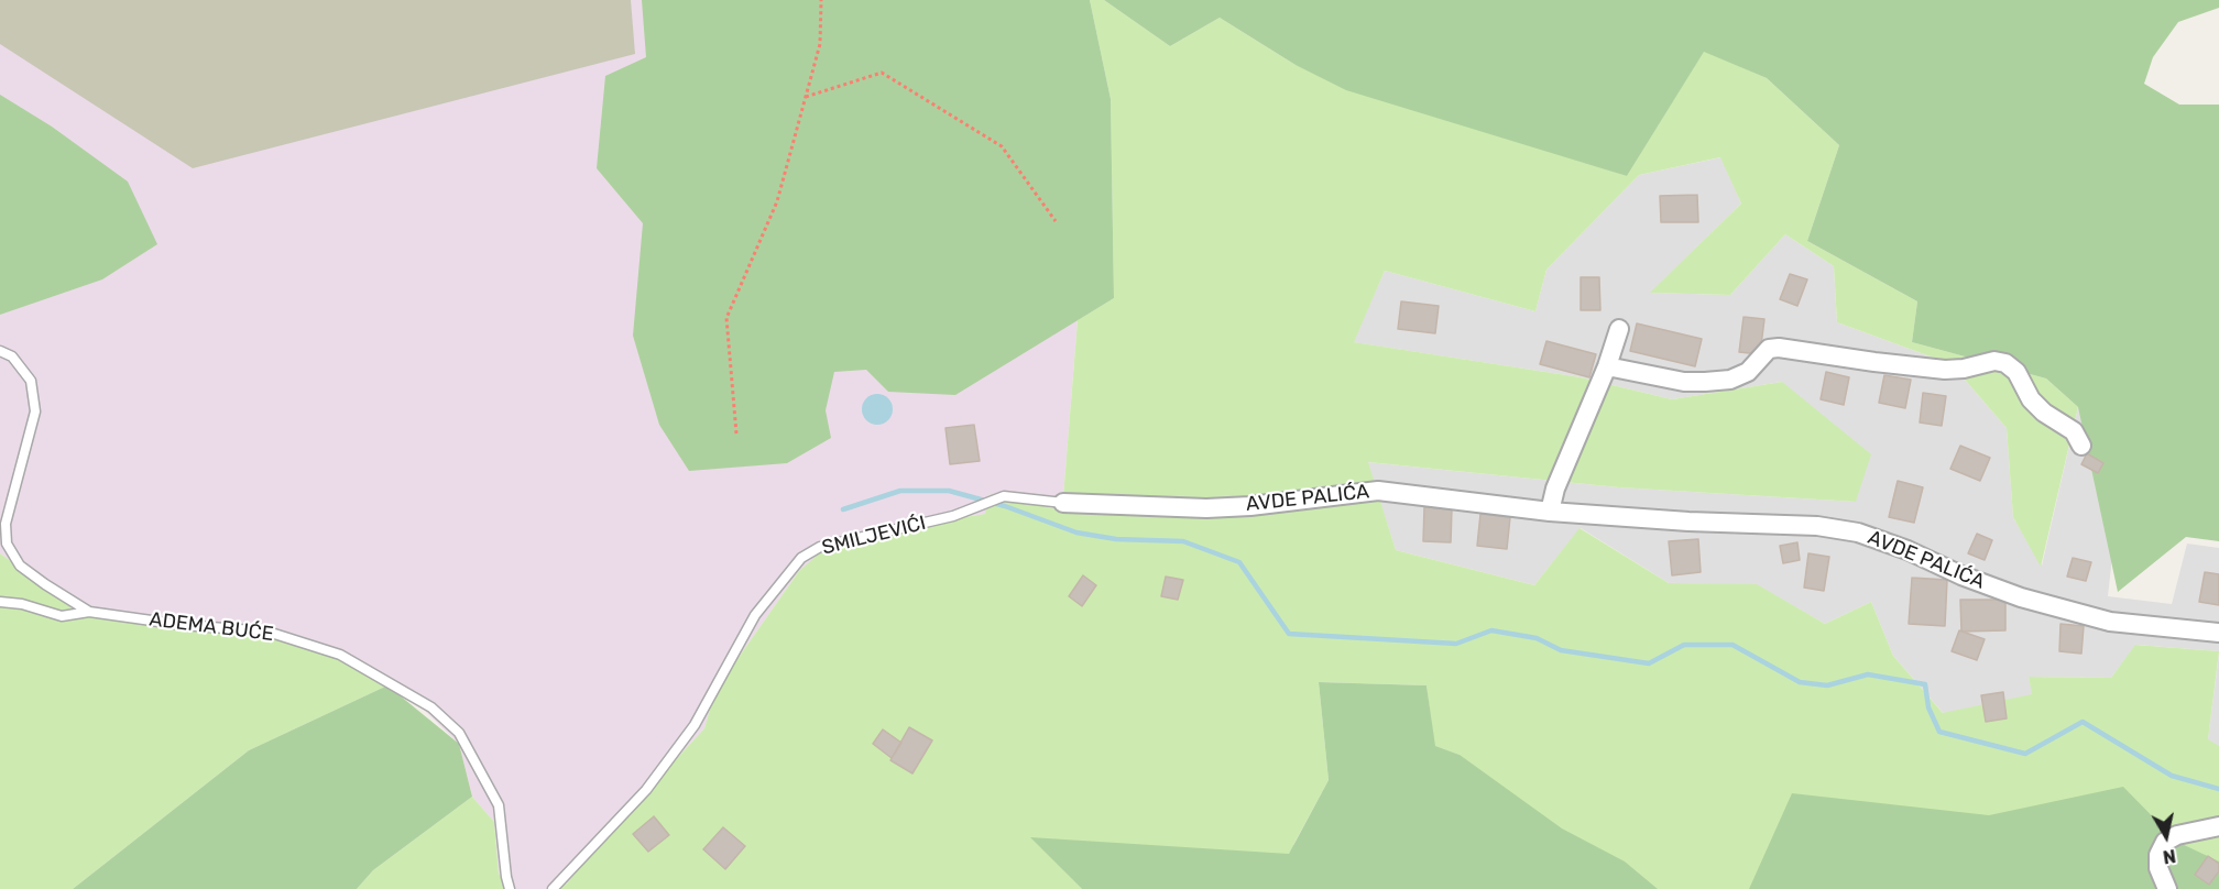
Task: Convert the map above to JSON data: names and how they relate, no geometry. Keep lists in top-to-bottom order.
{
  "streets": {
    "street": ["AVDE PALIĆA"],
    "lane": ["SMILJEVIĆI", "ADEMA BUĆE"]
  },
  "crossings": [
    ["AVDE PALIĆA", "SMILJEVIĆI"]
  ],
  "north": "bottom"
}
